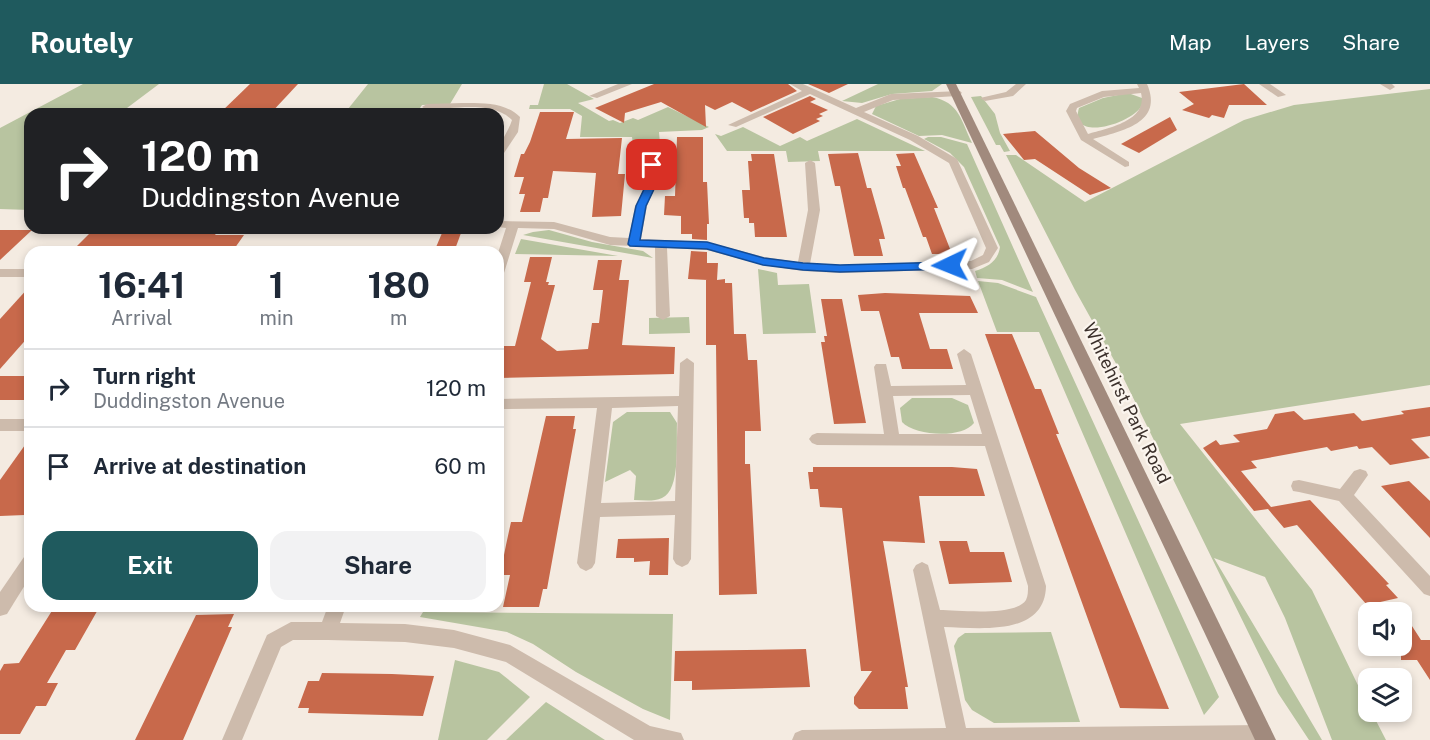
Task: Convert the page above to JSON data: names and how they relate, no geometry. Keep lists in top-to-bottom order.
{
  "streets": {
    "street": ["Whitehirst Park Road"]
  },
  "page": {
    "header": "Routely",
    "nav": ["Map", "Layers", "Share"],
    "turn": ["120 m", "Duddingston Avenue"],
    "eta": [
      "16:41",
      "Arrival",
      "1",
      "min",
      "180",
      "m"
    ],
    "list": [
      {
        "name": "Turn right",
        "note": "Duddingston Avenue",
        "value": "120 m"
      },
      {
        "name": "Arrive at destination",
        "value": "60 m"
      }
    ],
    "buttons": ["Exit", "Share"]
  }
}
